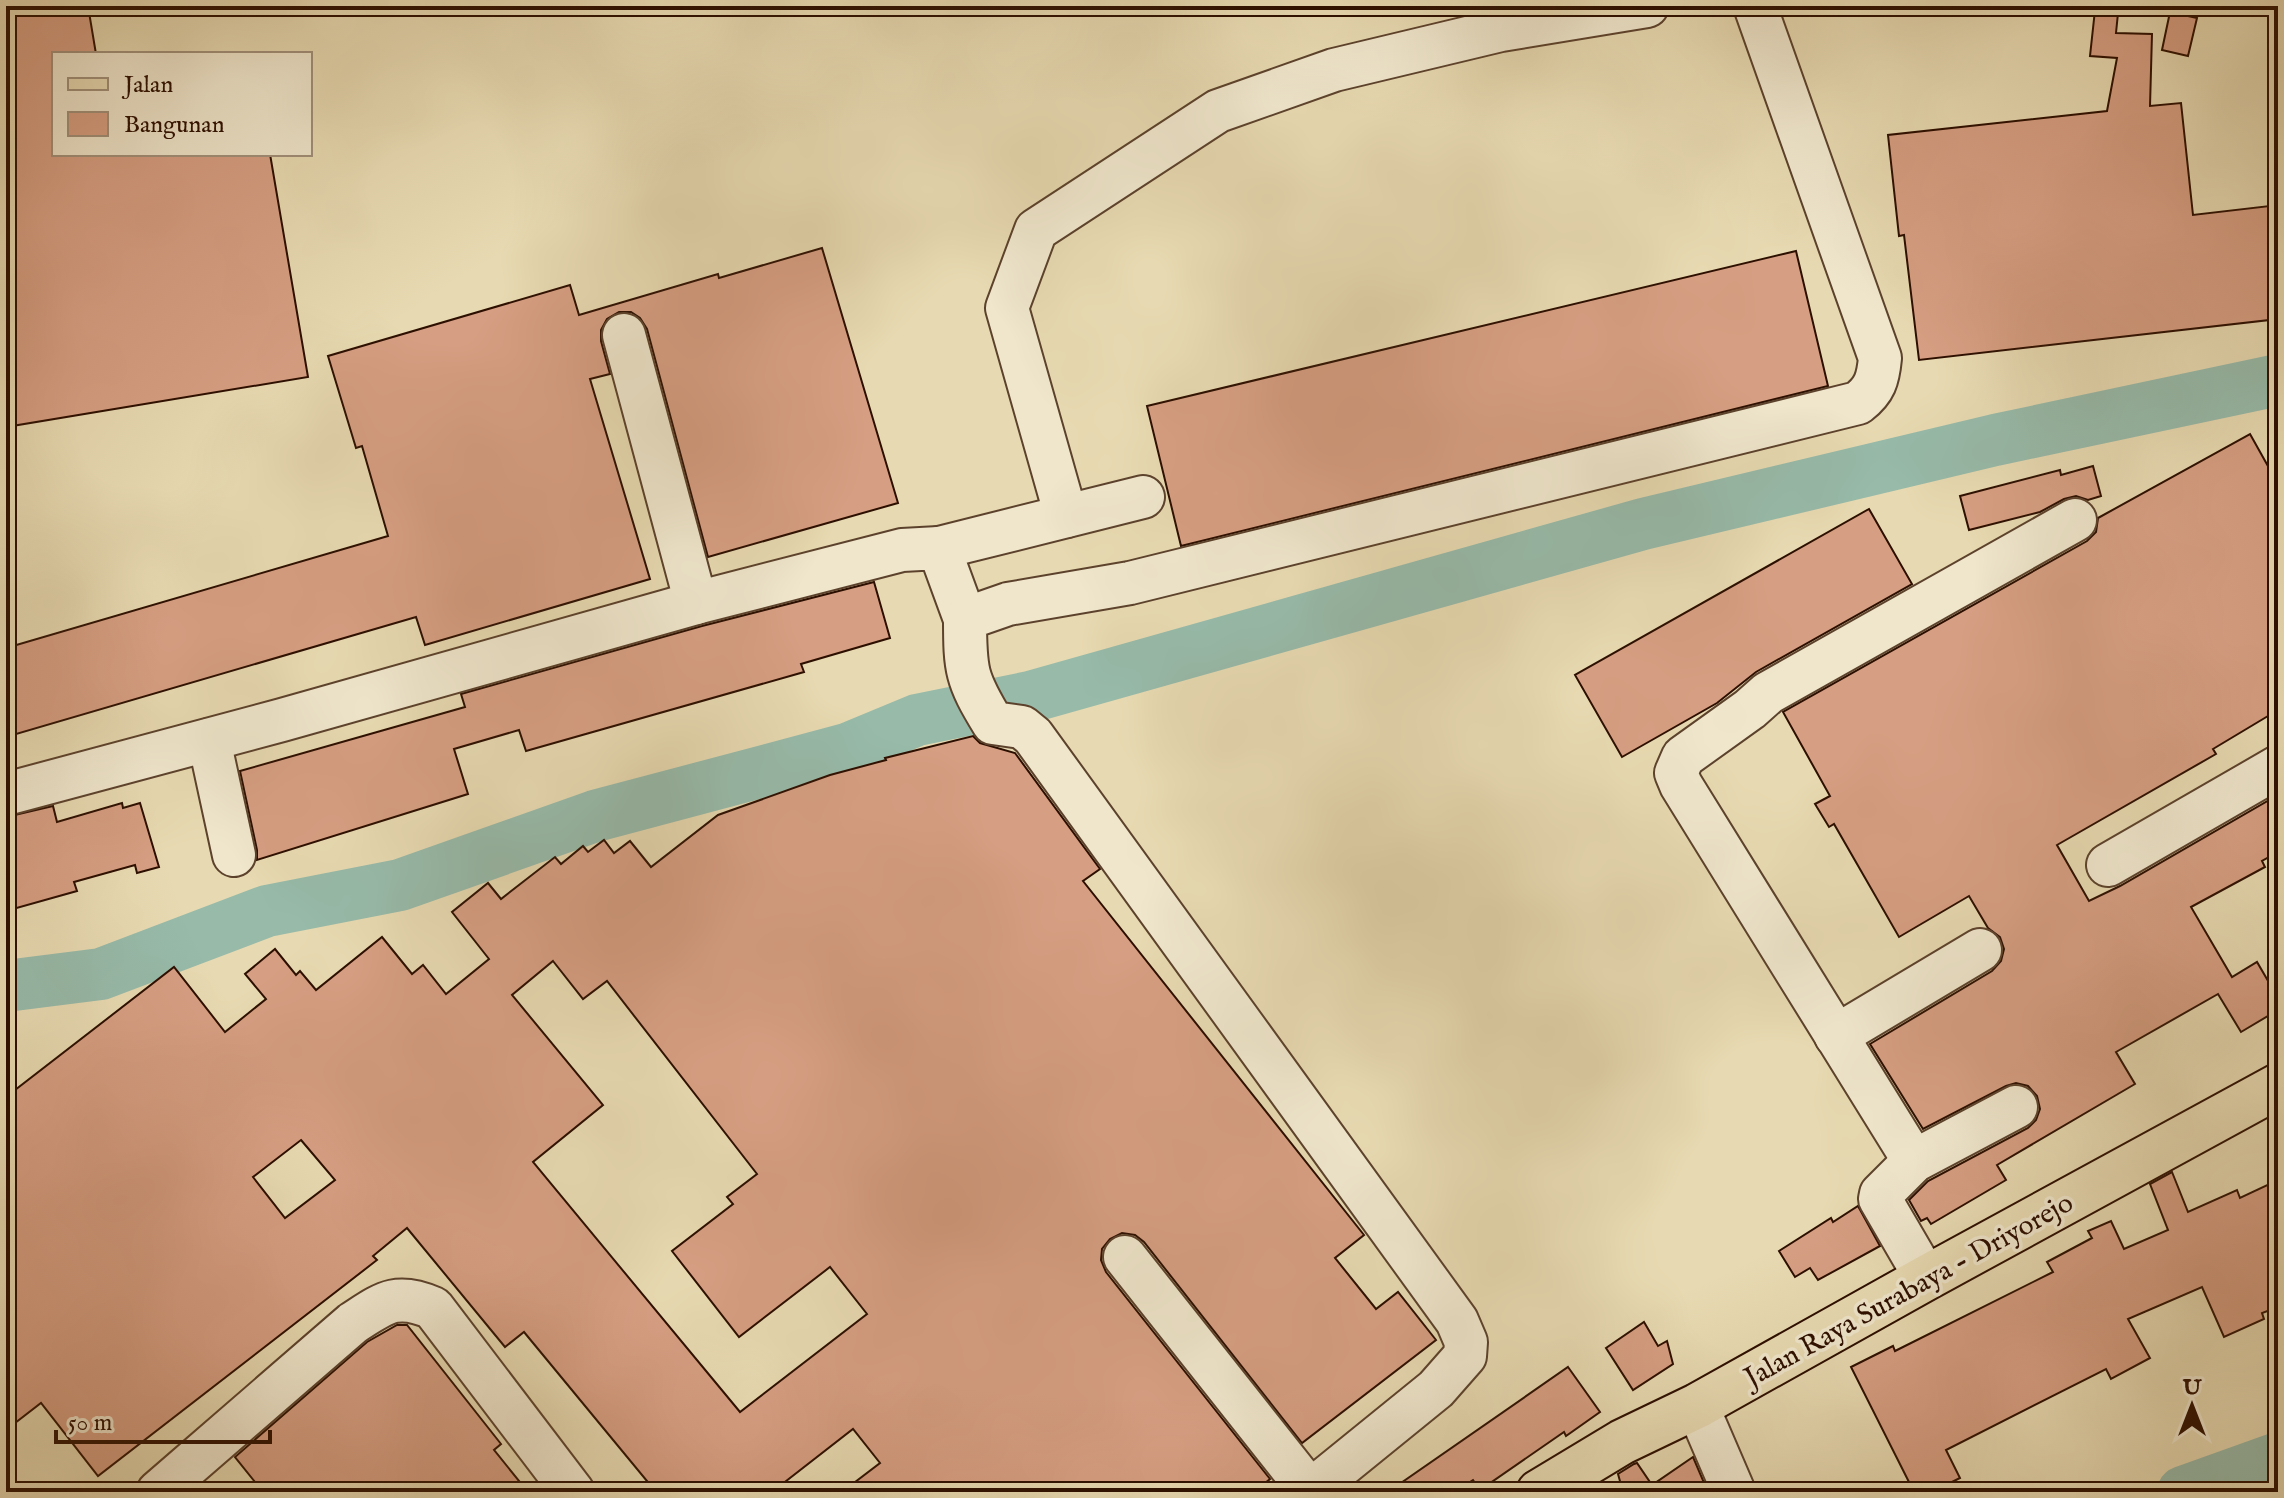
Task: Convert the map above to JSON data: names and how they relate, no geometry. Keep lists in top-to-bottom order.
{
  "streets": {
    "main road": ["Jalan Raya Surabaya - Driyorejo"]
  },
  "legend": ["Jalan", "Bangunan"],
  "scale_bar": "50 m",
  "north": "top"
}
